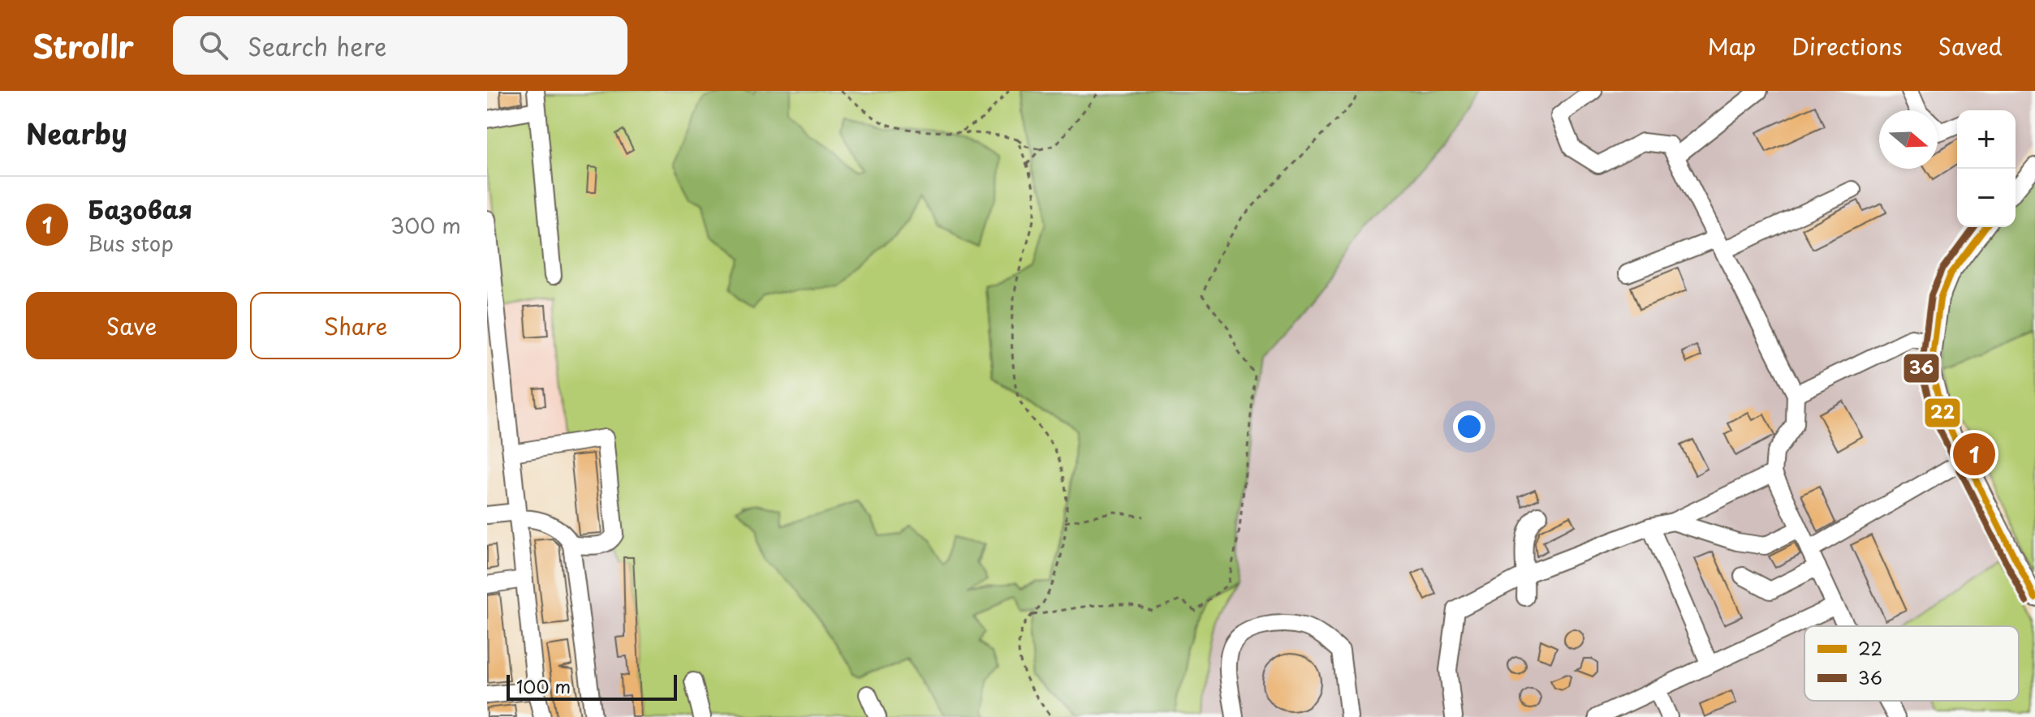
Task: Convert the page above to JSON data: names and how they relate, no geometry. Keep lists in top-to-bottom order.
{
  "lines": ["transit line 22", "transit line 36"],
  "legend": ["22", "36"],
  "scale_bar": "100 m",
  "north": "right",
  "page": {
    "header": "Strollr",
    "search": "Search here",
    "nav": ["Map", "Directions", "Saved"],
    "heading": "Nearby",
    "map_buttons": ["+", "−"],
    "list": [
      {
        "mark": "1",
        "name": "Базовая",
        "note": "Bus stop",
        "value": "300 m"
      }
    ],
    "buttons": ["Save", "Share"],
    "pins": "1",
    "scale": "100 m"
  }
}
